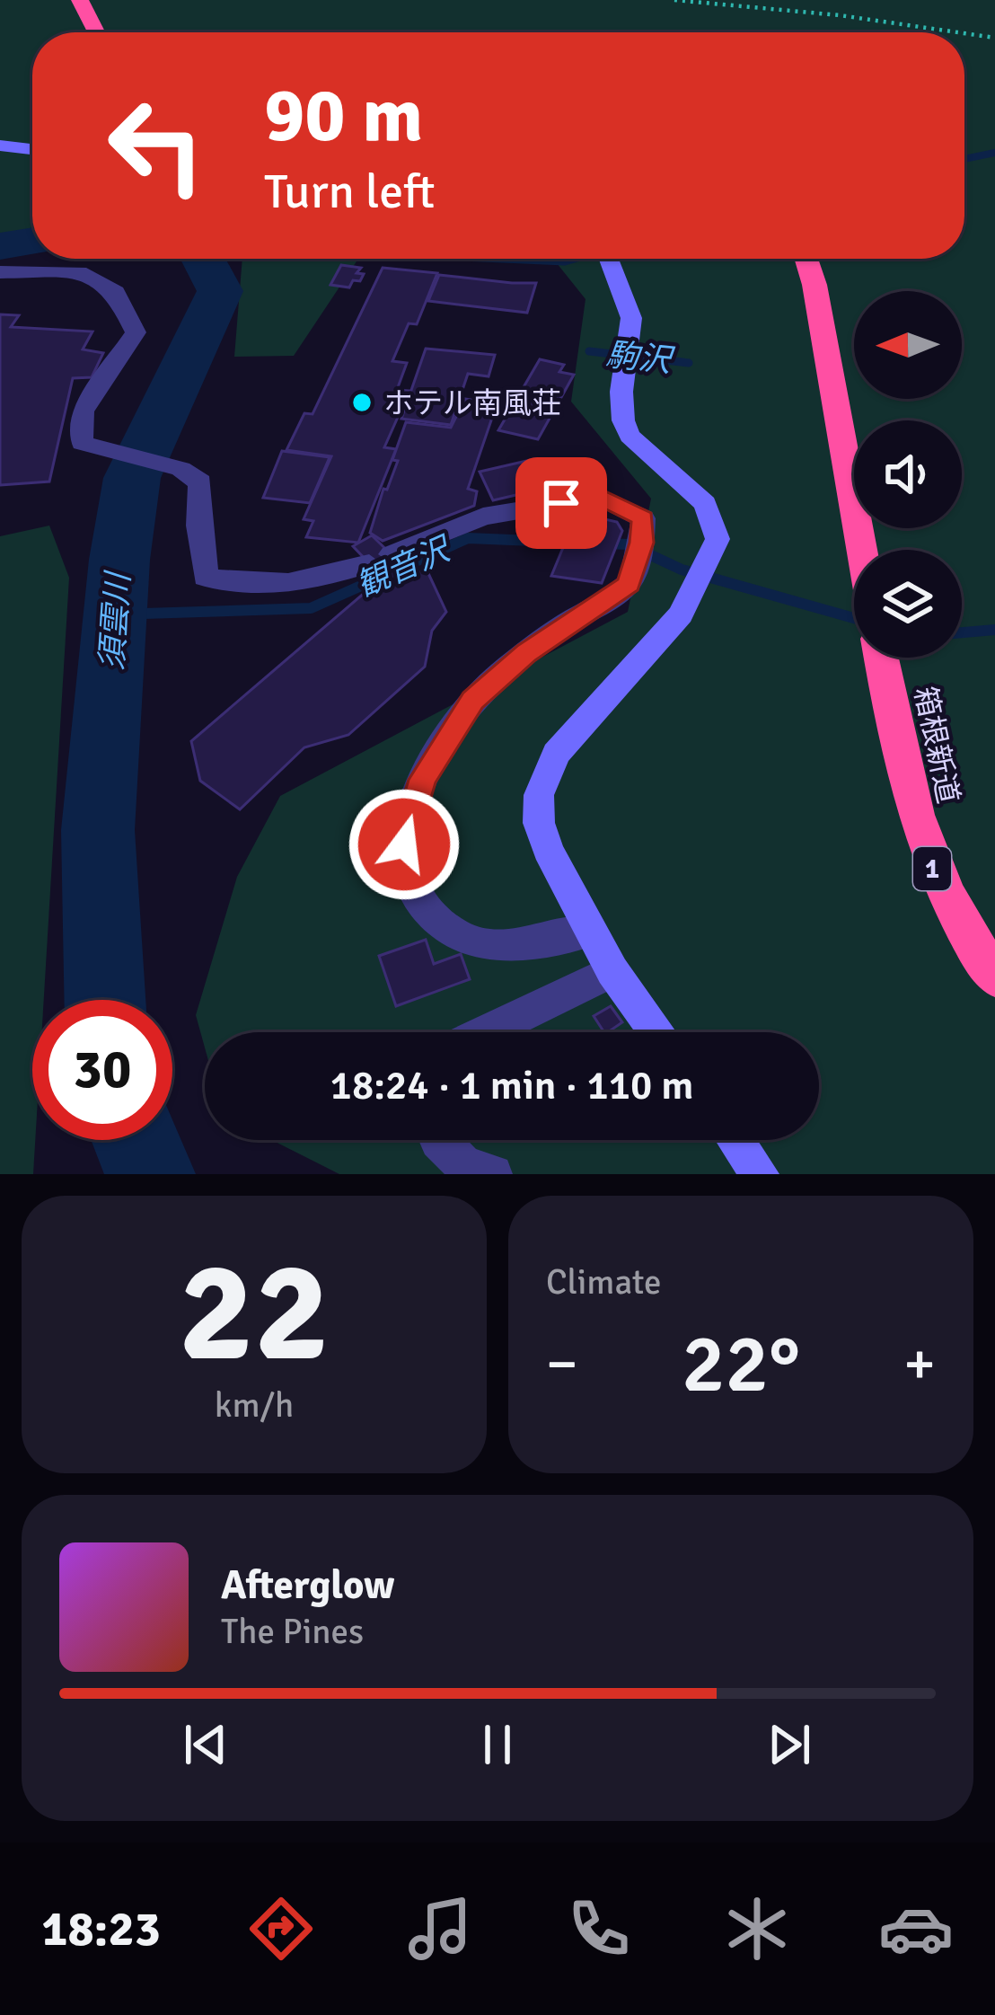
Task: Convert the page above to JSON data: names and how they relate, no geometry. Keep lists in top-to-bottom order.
{
  "streets": {
    "highway": ["箱根新道", "1"]
  },
  "water": ["駒沢", "観音沢", "須雲川"],
  "places": ["ホテル南風荘"],
  "north": "left",
  "page": {
    "turn": ["90 m", "Turn left"],
    "limit": "30",
    "trip": "18:24 · 1 min · 110 m",
    "tile": [
      ["22", "km/h"],
      "Climate"
    ],
    "heat": ["−", "22°", "+"],
    "song": ["Afterglow", "The Pines"],
    "tabs": "18:23"
  }
}
